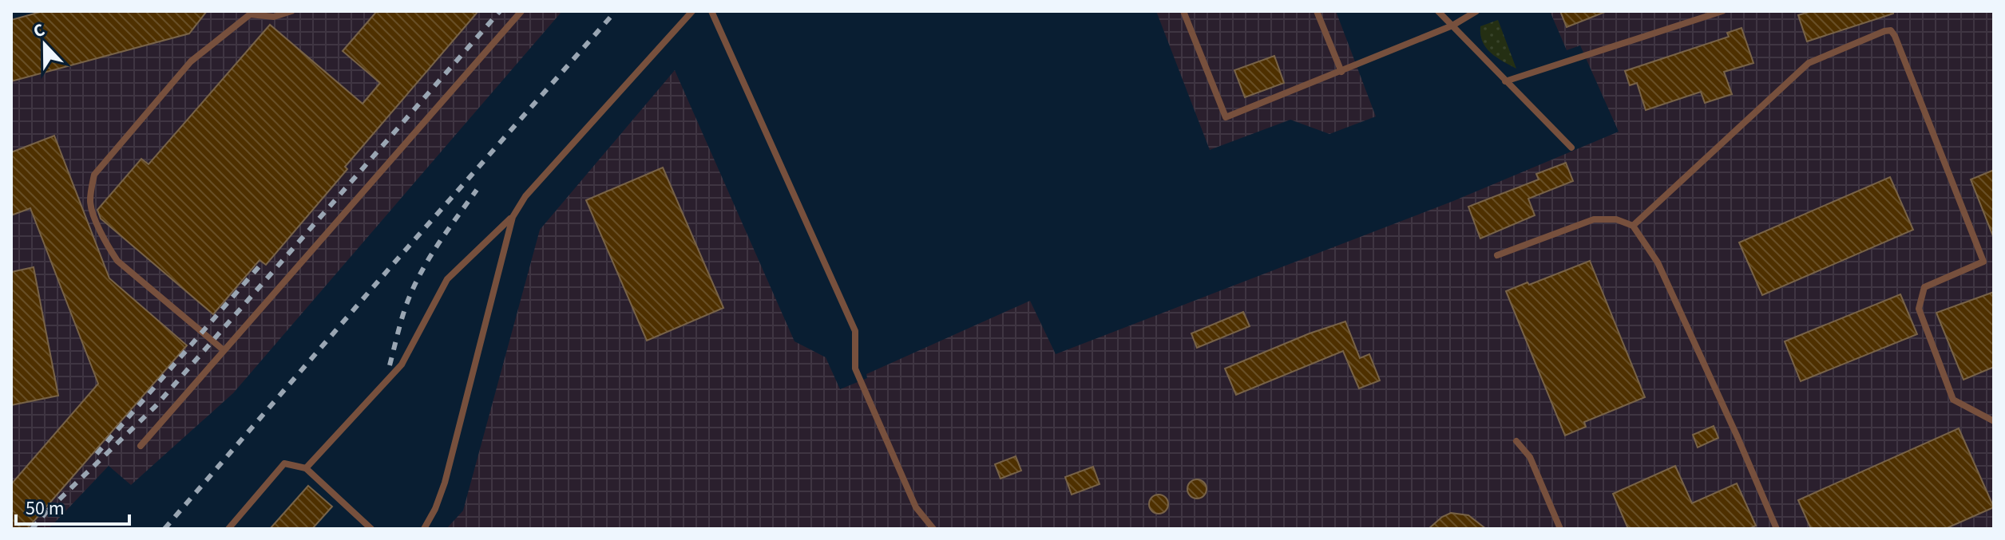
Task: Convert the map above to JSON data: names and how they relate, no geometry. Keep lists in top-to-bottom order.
{
  "scale_bar": "50 m",
  "north": "top"
}
